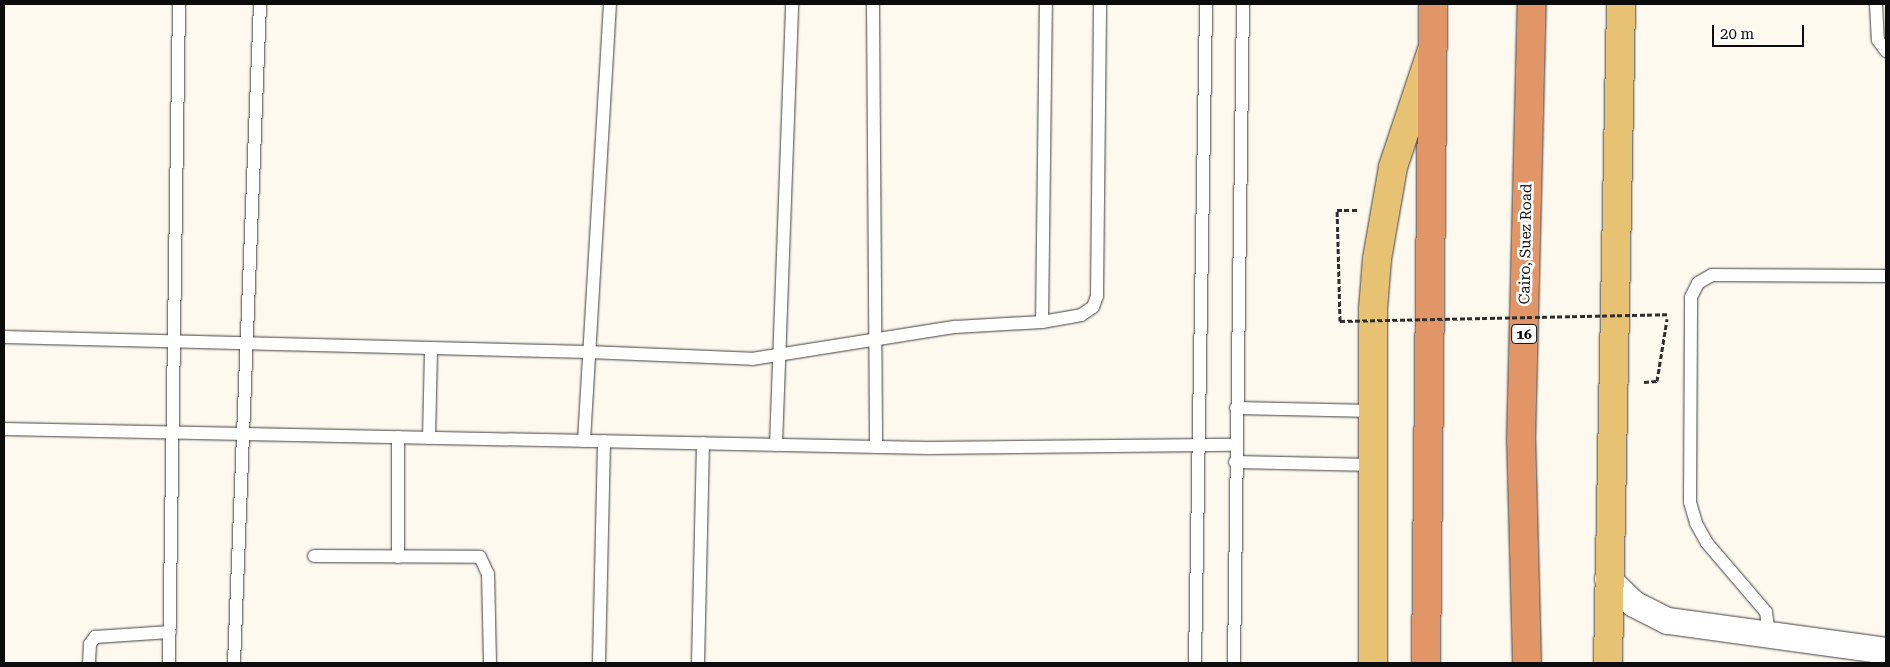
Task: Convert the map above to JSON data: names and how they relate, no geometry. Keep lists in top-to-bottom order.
{
  "streets": {
    "highway": ["Cairo, Suez Road", "16"]
  },
  "scale_bar": "20 m"
}
